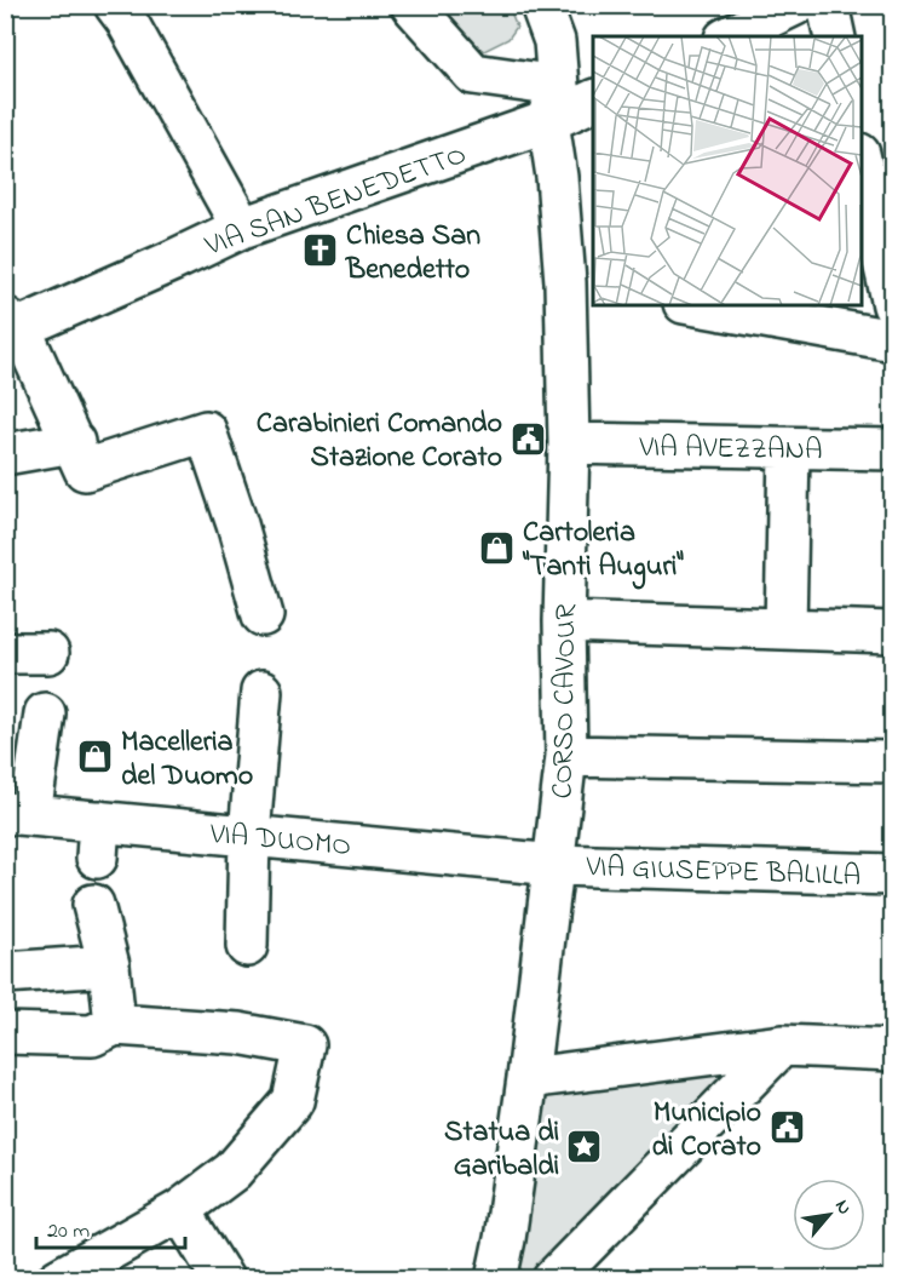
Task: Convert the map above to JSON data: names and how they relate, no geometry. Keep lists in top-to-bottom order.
{
  "streets": {
    "street": [
      "VIA SAN BENEDETTO",
      "VIA AVEZZANA",
      "CORSO CAVOUR",
      "VIA DUOMO",
      "VIA GIUSEPPE BALILLA"
    ]
  },
  "crossings": [
    ["VIA SAN BENEDETTO", "CORSO CAVOUR"],
    ["VIA AVEZZANA", "CORSO CAVOUR"],
    ["CORSO CAVOUR", "VIA DUOMO"],
    ["CORSO CAVOUR", "VIA GIUSEPPE BALILLA"],
    ["VIA DUOMO", "VIA GIUSEPPE BALILLA"]
  ],
  "places": {
    "church": ["Chiesa San Benedetto"],
    "public building": ["Carabinieri Comando Stazione Corato", "Municipio di Corato"],
    "shop": ["Cartoleria \"Tanti Auguri\"", "Macelleria del Duomo"],
    "place": ["Statua di Garibaldi"]
  },
  "scale_bar": "20 m",
  "north": "top right"
}
